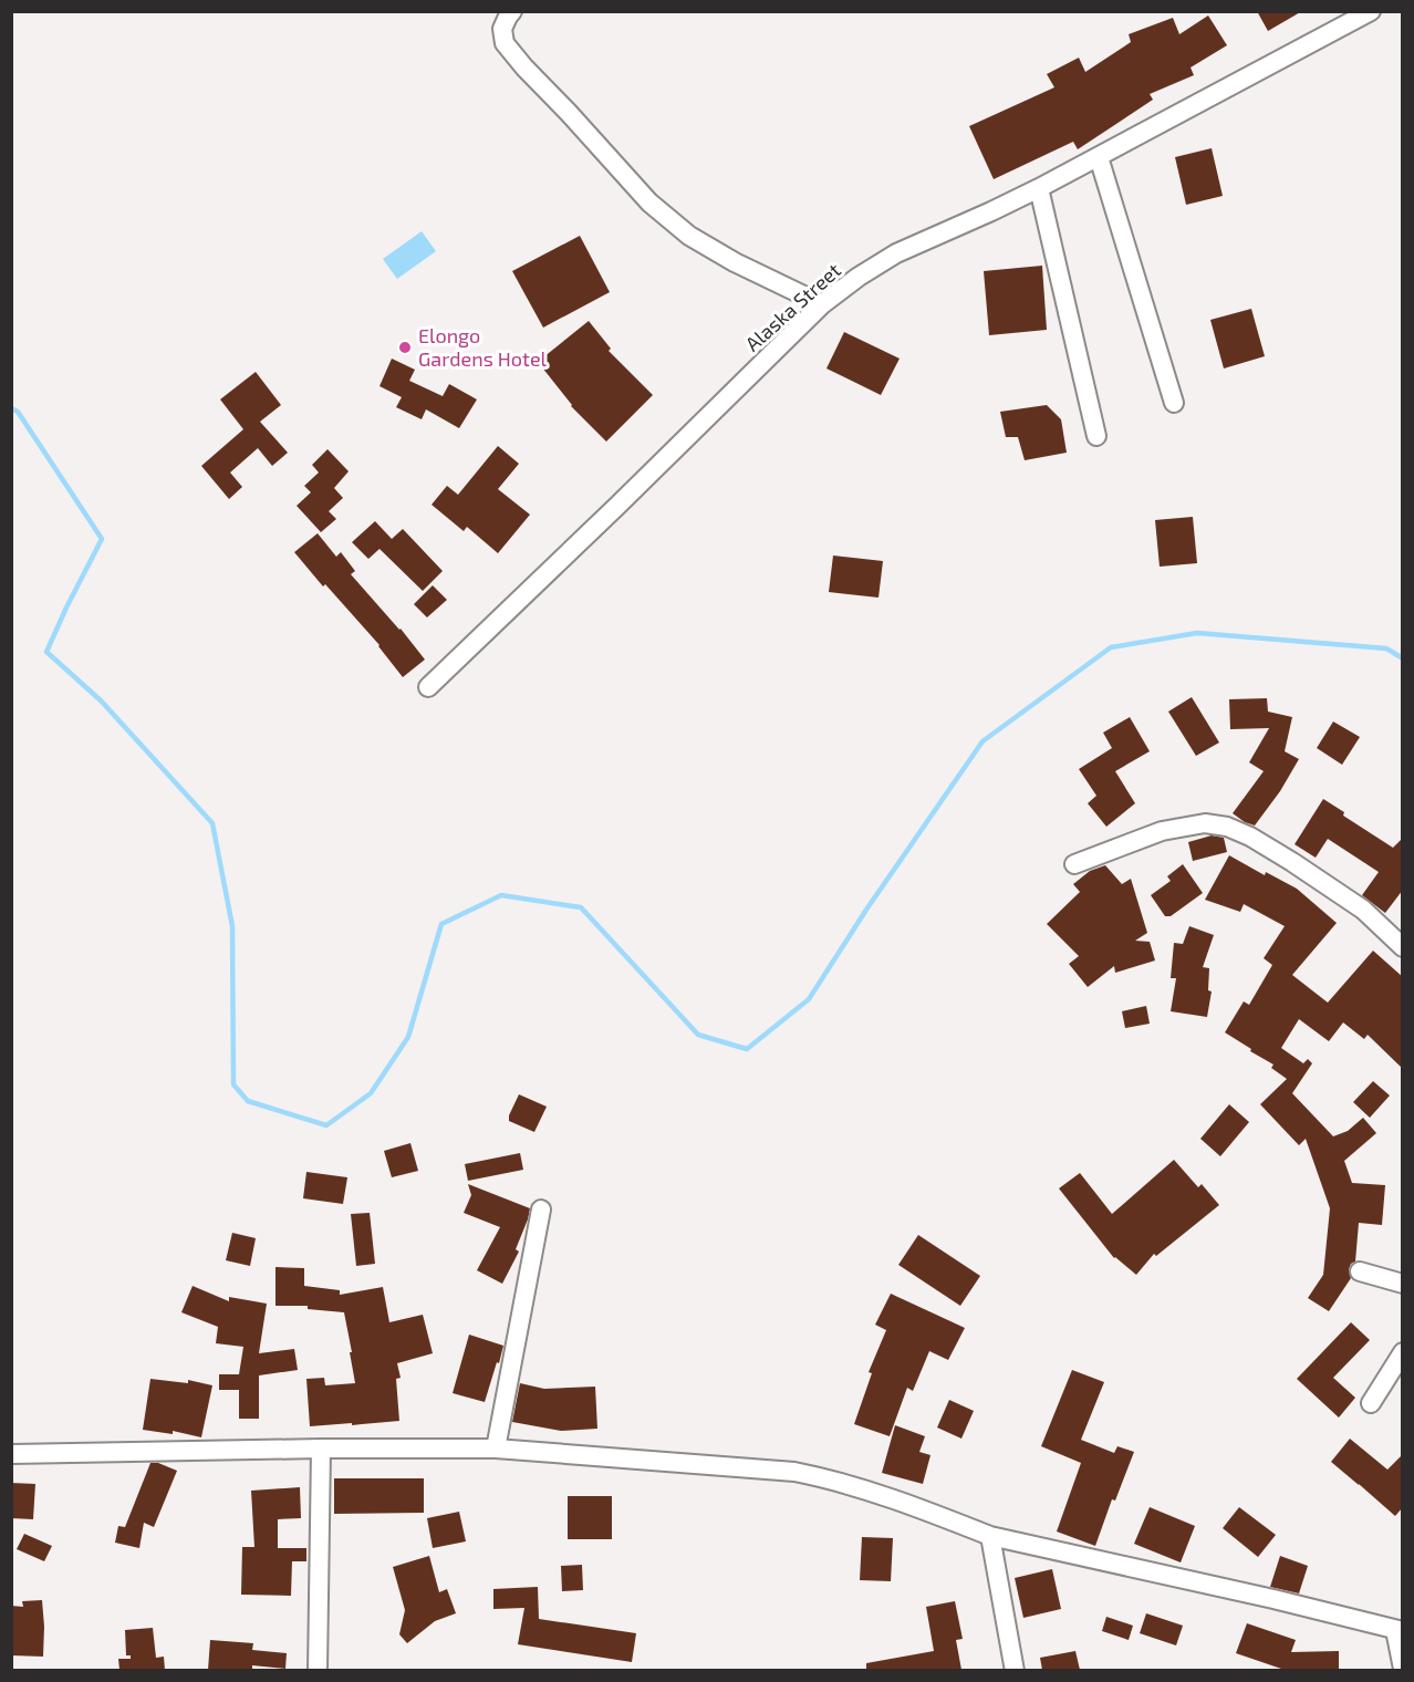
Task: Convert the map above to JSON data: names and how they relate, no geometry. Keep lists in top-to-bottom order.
{
  "streets": {
    "street": ["Alaska Street"]
  },
  "places": ["Elongo Gardens Hotel"]
}
